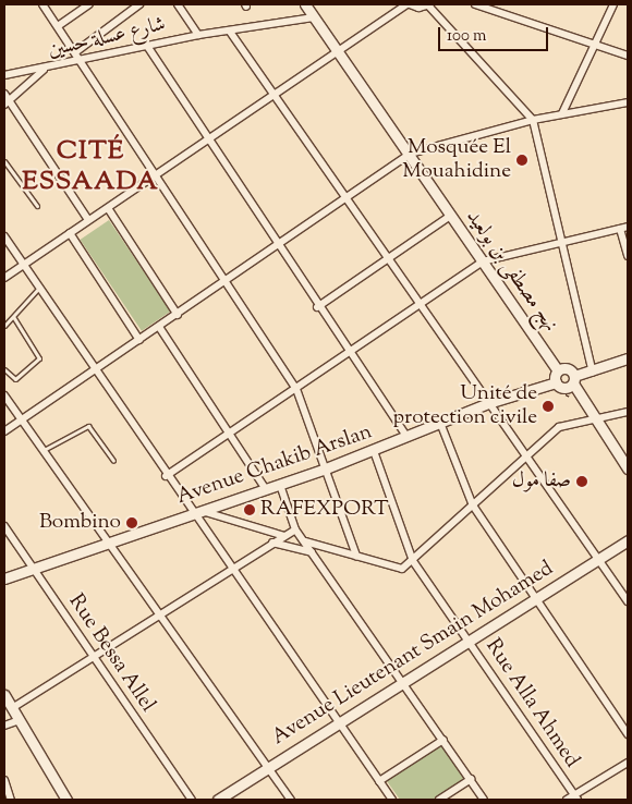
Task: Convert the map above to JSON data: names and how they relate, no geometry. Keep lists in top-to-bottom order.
{
  "streets": {
    "main road": ["نهج مصطفى بن بولعيد", "Avenue Chakib Arslan", "Avenue Lieutenant Smain Mohamed"],
    "street": ["شارع عسلة حسين", "Rue Bessa Allel", "Rue Alla Ahmed"]
  },
  "crossings": [
    ["شارع عسلة حسين", "نهج مصطفى بن بولعيد"],
    ["Avenue Chakib Arslan", "Rue Bessa Allel"],
    ["Avenue Chakib Arslan", "Rue Alla Ahmed"],
    ["Avenue Lieutenant Smain Mohamed", "Rue Alla Ahmed"]
  ],
  "districts": ["CITÉ ESSAADA"],
  "places": [
    "Mosquée El Mouahidine",
    "Unité de protection civile",
    "صفا مول",
    "RAFEXPORT",
    "Bombino"
  ],
  "scale_bar": "100 m"
}
